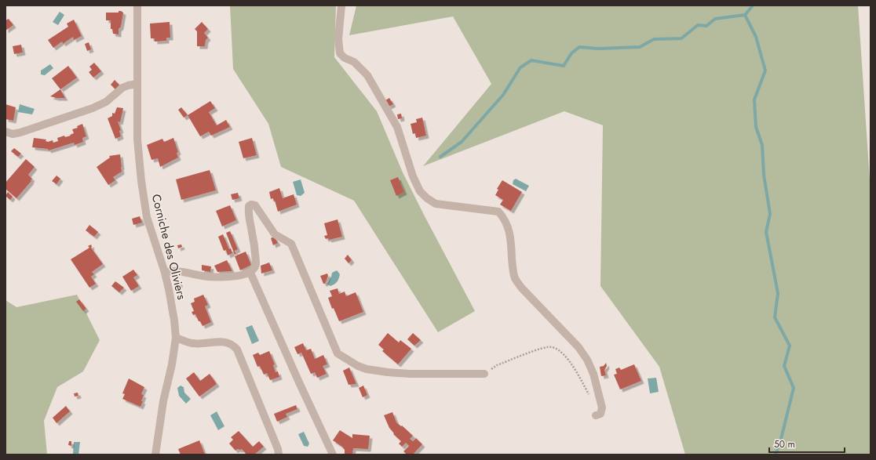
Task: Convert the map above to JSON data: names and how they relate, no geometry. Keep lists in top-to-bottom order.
{
  "streets": {
    "street": ["Corniche des Oliviers"]
  },
  "scale_bar": "50 m"
}
